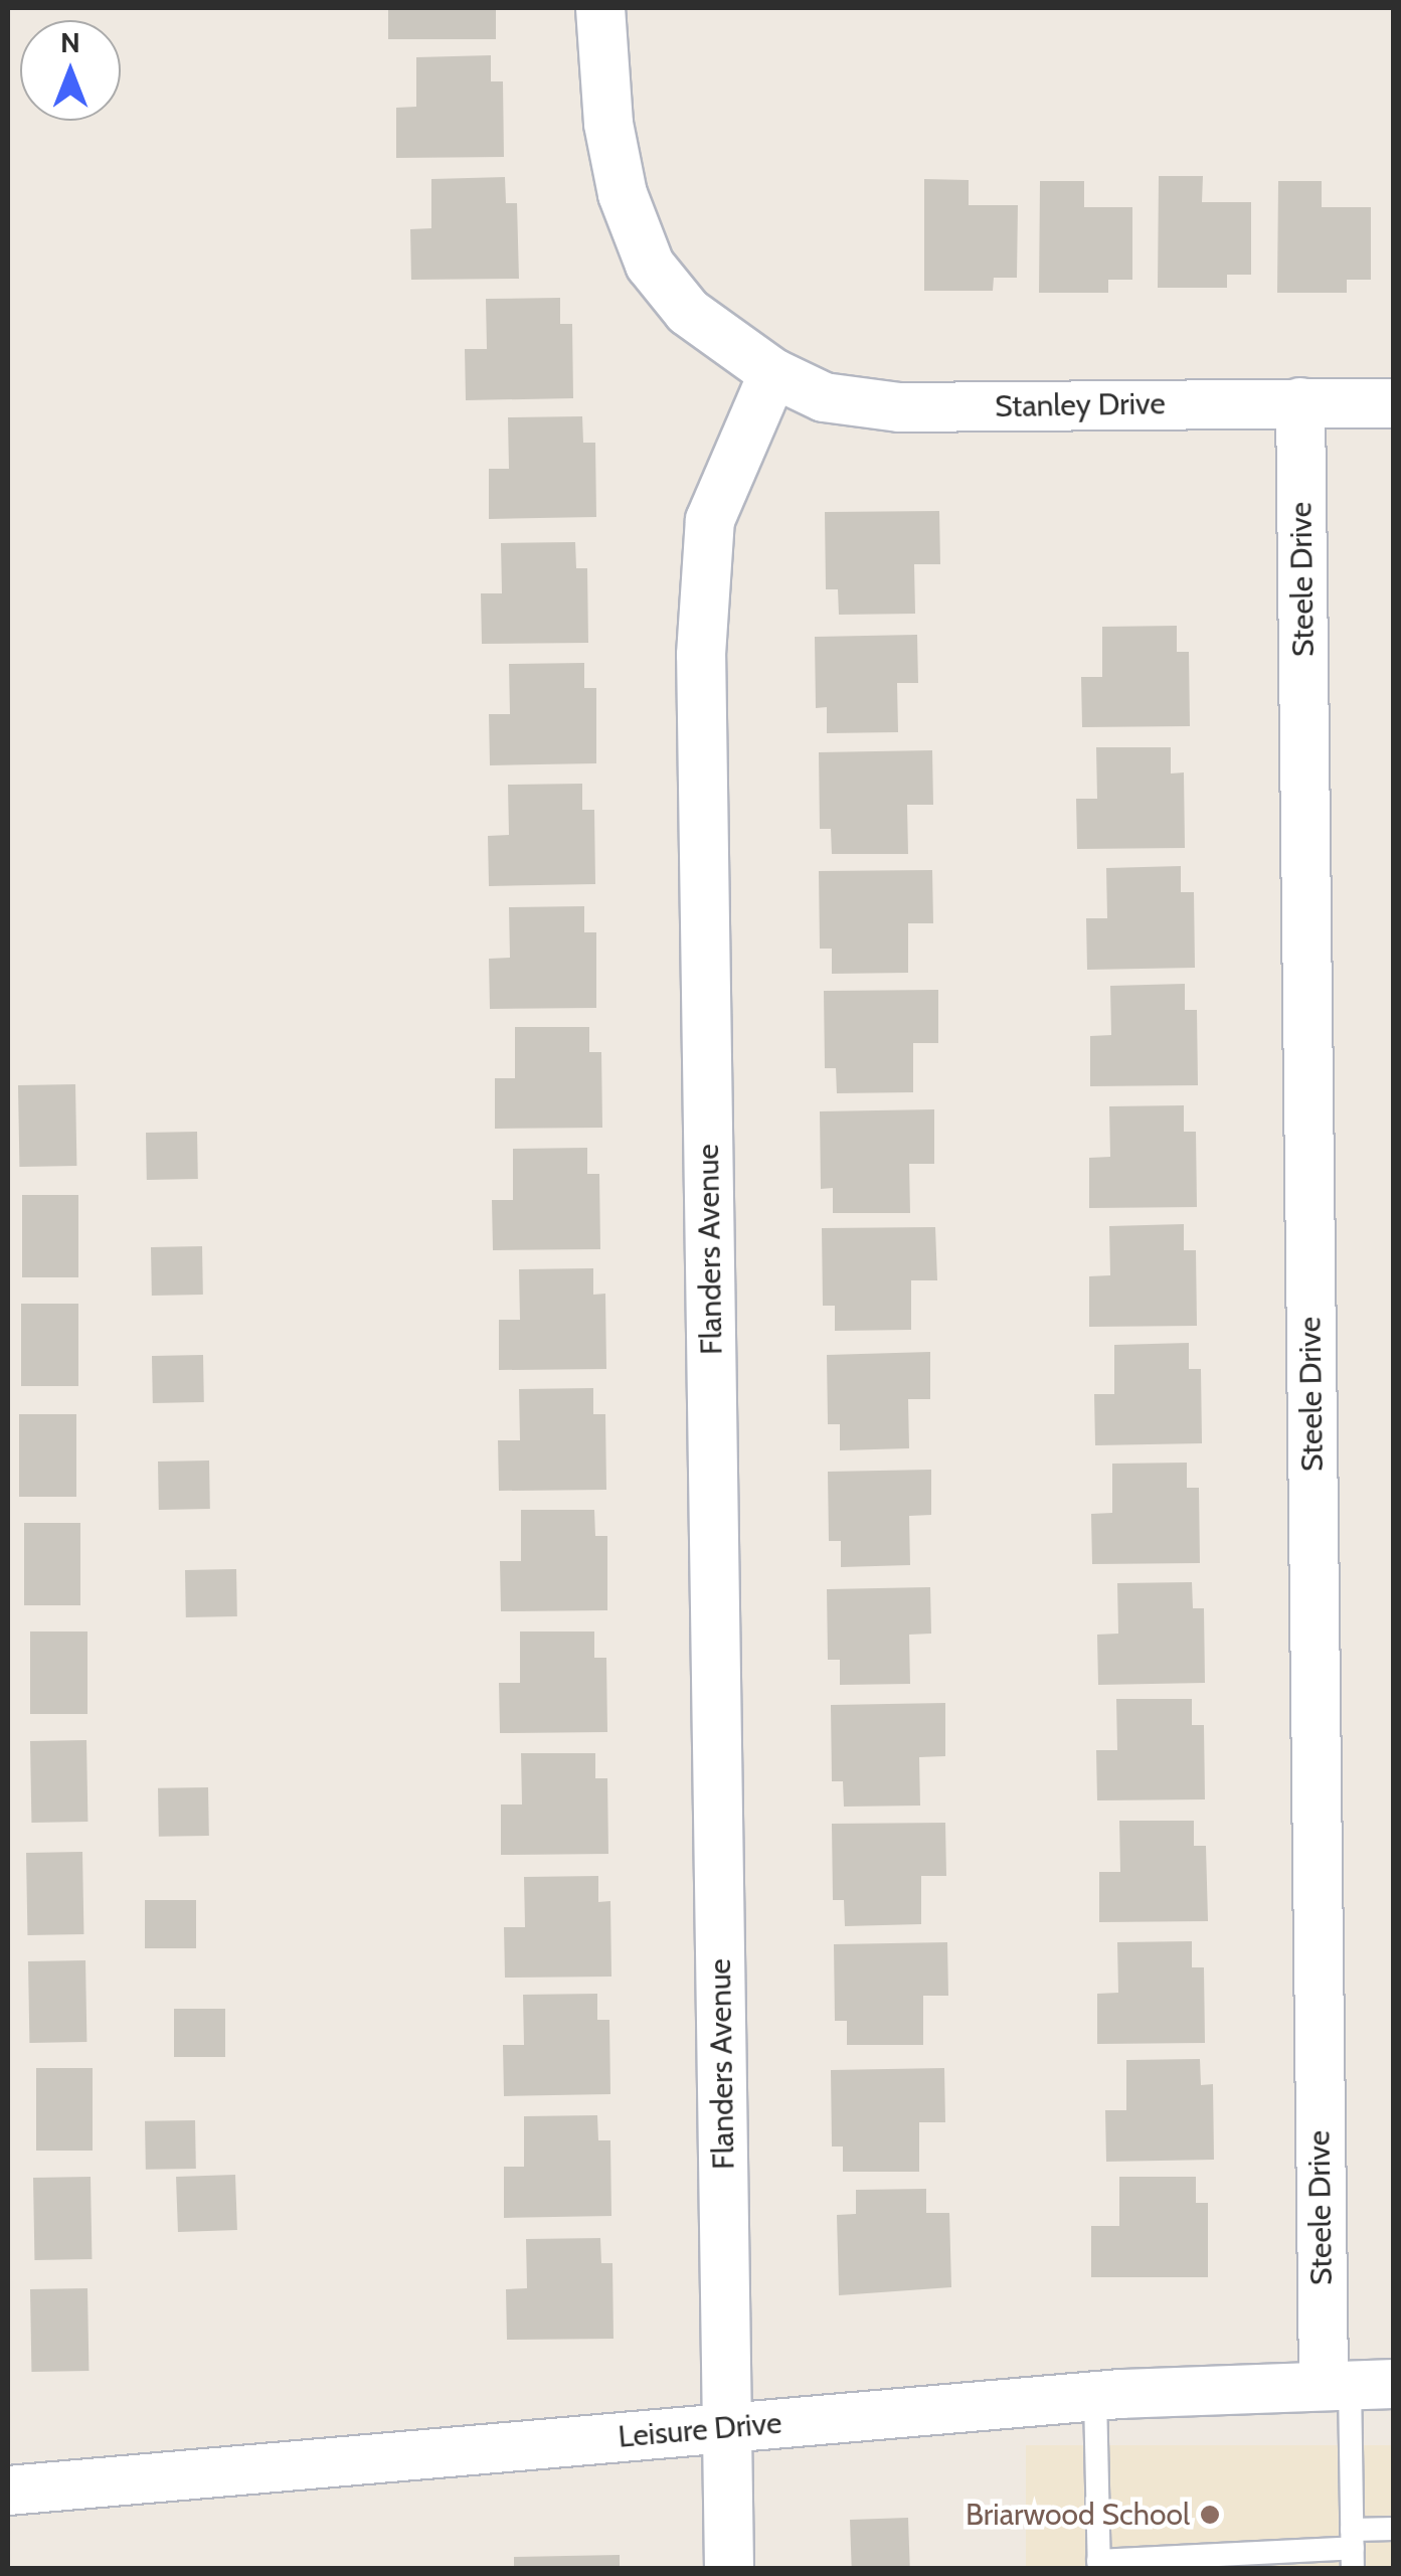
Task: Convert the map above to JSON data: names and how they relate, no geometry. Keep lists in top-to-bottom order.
{
  "streets": {
    "street": [
      "Stanley Drive",
      "Steele Drive",
      "Flanders Avenue",
      "Leisure Drive"
    ]
  },
  "crossings": [
    ["Stanley Drive", "Steele Drive"],
    ["Stanley Drive", "Flanders Avenue"],
    ["Steele Drive", "Leisure Drive"],
    ["Flanders Avenue", "Leisure Drive"]
  ],
  "places": ["Briarwood School"],
  "north": "top"
}
